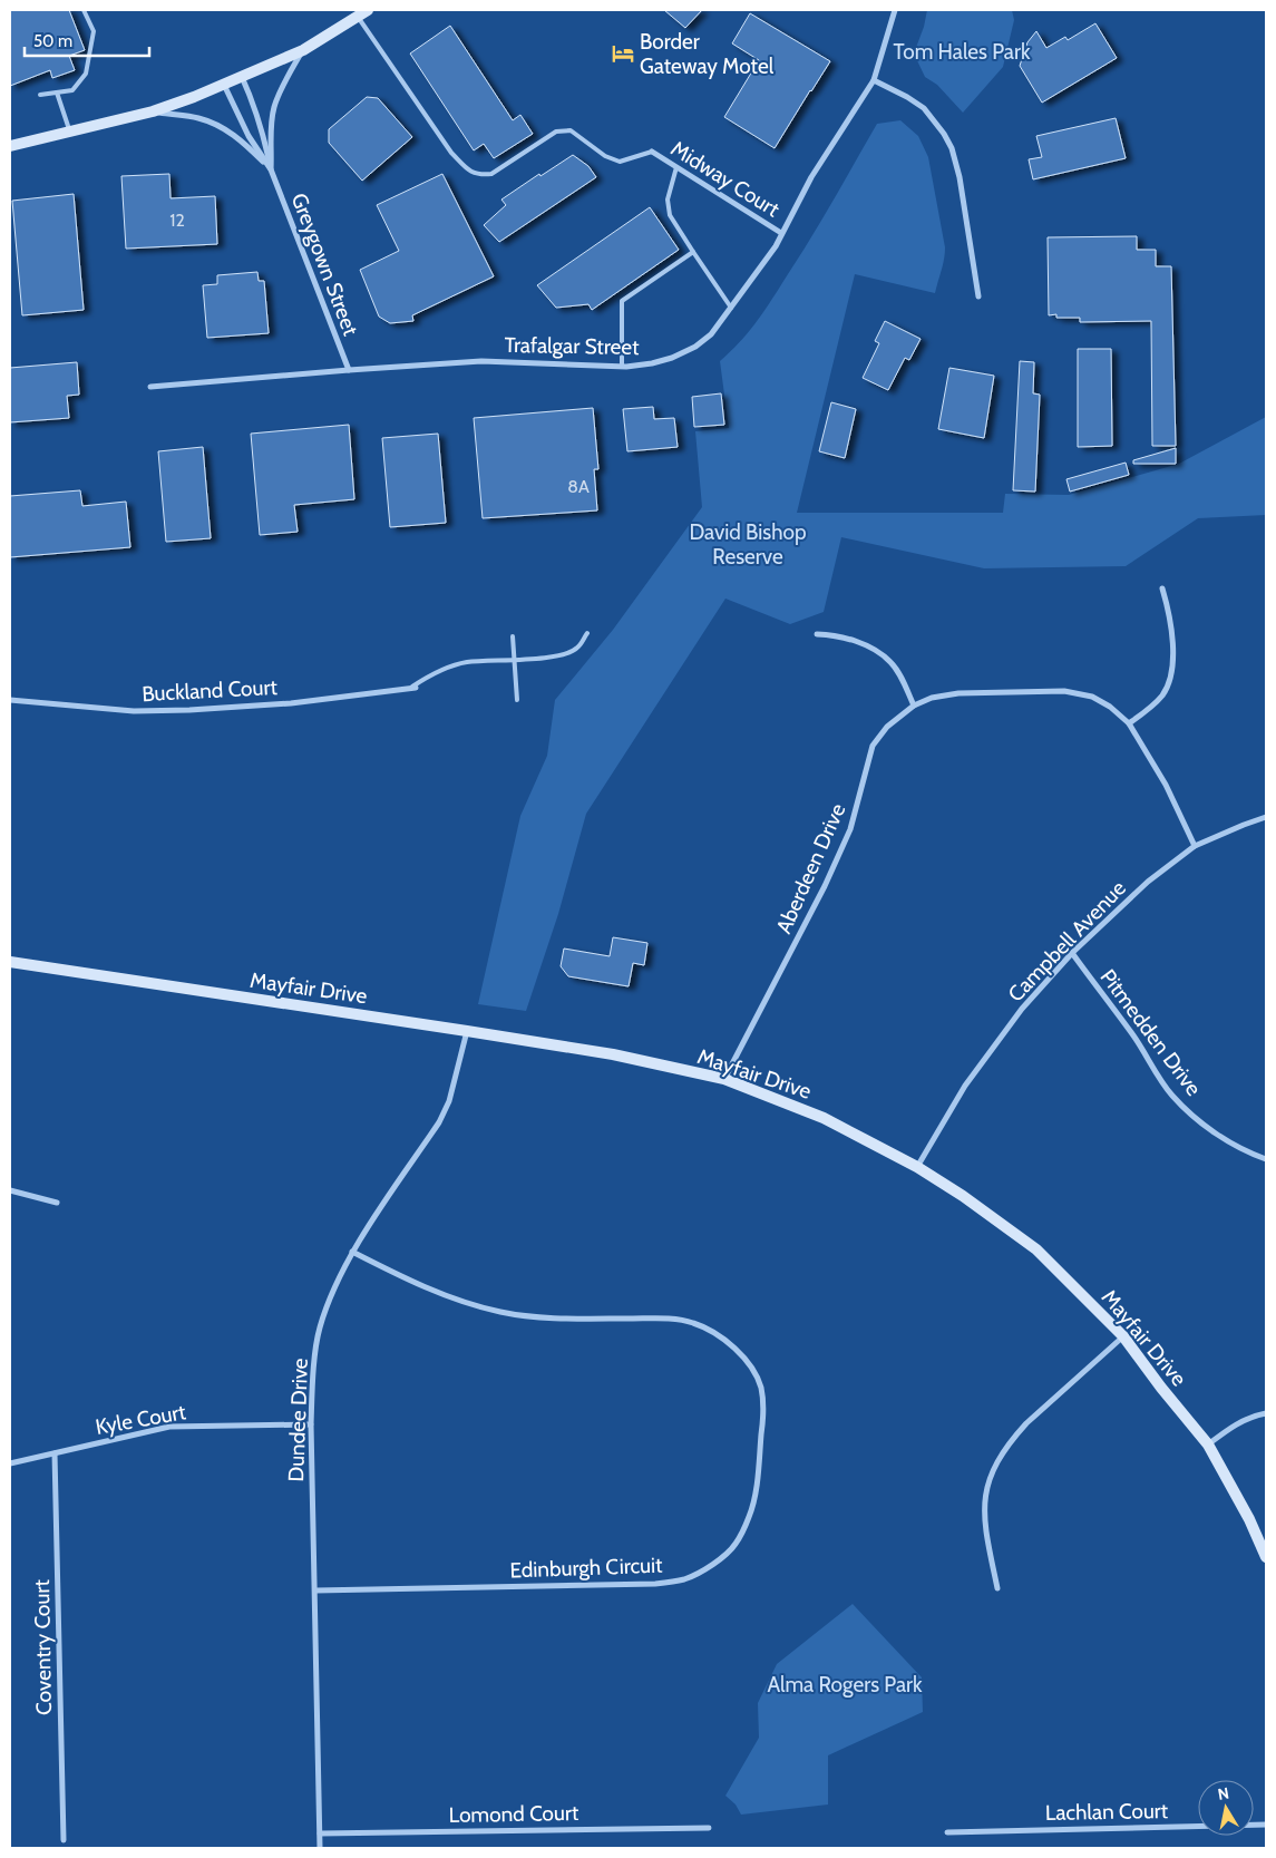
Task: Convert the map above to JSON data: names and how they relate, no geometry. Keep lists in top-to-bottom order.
{
  "streets": {
    "street": [
      "Midway Court",
      "Greygown Street",
      "Trafalgar Street",
      "Buckland Court",
      "Aberdeen Drive",
      "Campbell Avenue",
      "Mayfair Drive",
      "Pitmedden Drive",
      "Kyle Court",
      "Dundee Drive",
      "Edinburgh Circuit",
      "Coventry Court",
      "Lachlan Court",
      "Lomond Court"
    ]
  },
  "crossings": [
    ["Midway Court", "Trafalgar Street"],
    ["Greygown Street", "Trafalgar Street"],
    ["Aberdeen Drive", "Campbell Avenue"],
    ["Aberdeen Drive", "Mayfair Drive"],
    ["Campbell Avenue", "Mayfair Drive"],
    ["Campbell Avenue", "Pitmedden Drive"],
    ["Mayfair Drive", "Dundee Drive"],
    ["Kyle Court", "Dundee Drive"],
    ["Kyle Court", "Coventry Court"],
    ["Dundee Drive", "Edinburgh Circuit"],
    ["Dundee Drive", "Lomond Court"]
  ],
  "parks": ["Tom Hales Park", "David Bishop Reserve", "Alma Rogers Park"],
  "places": {
    "hotel": ["Border Gateway Motel"]
  },
  "house_numbers": ["12", "8A"],
  "scale_bar": "50 m",
  "north": "top"
}
